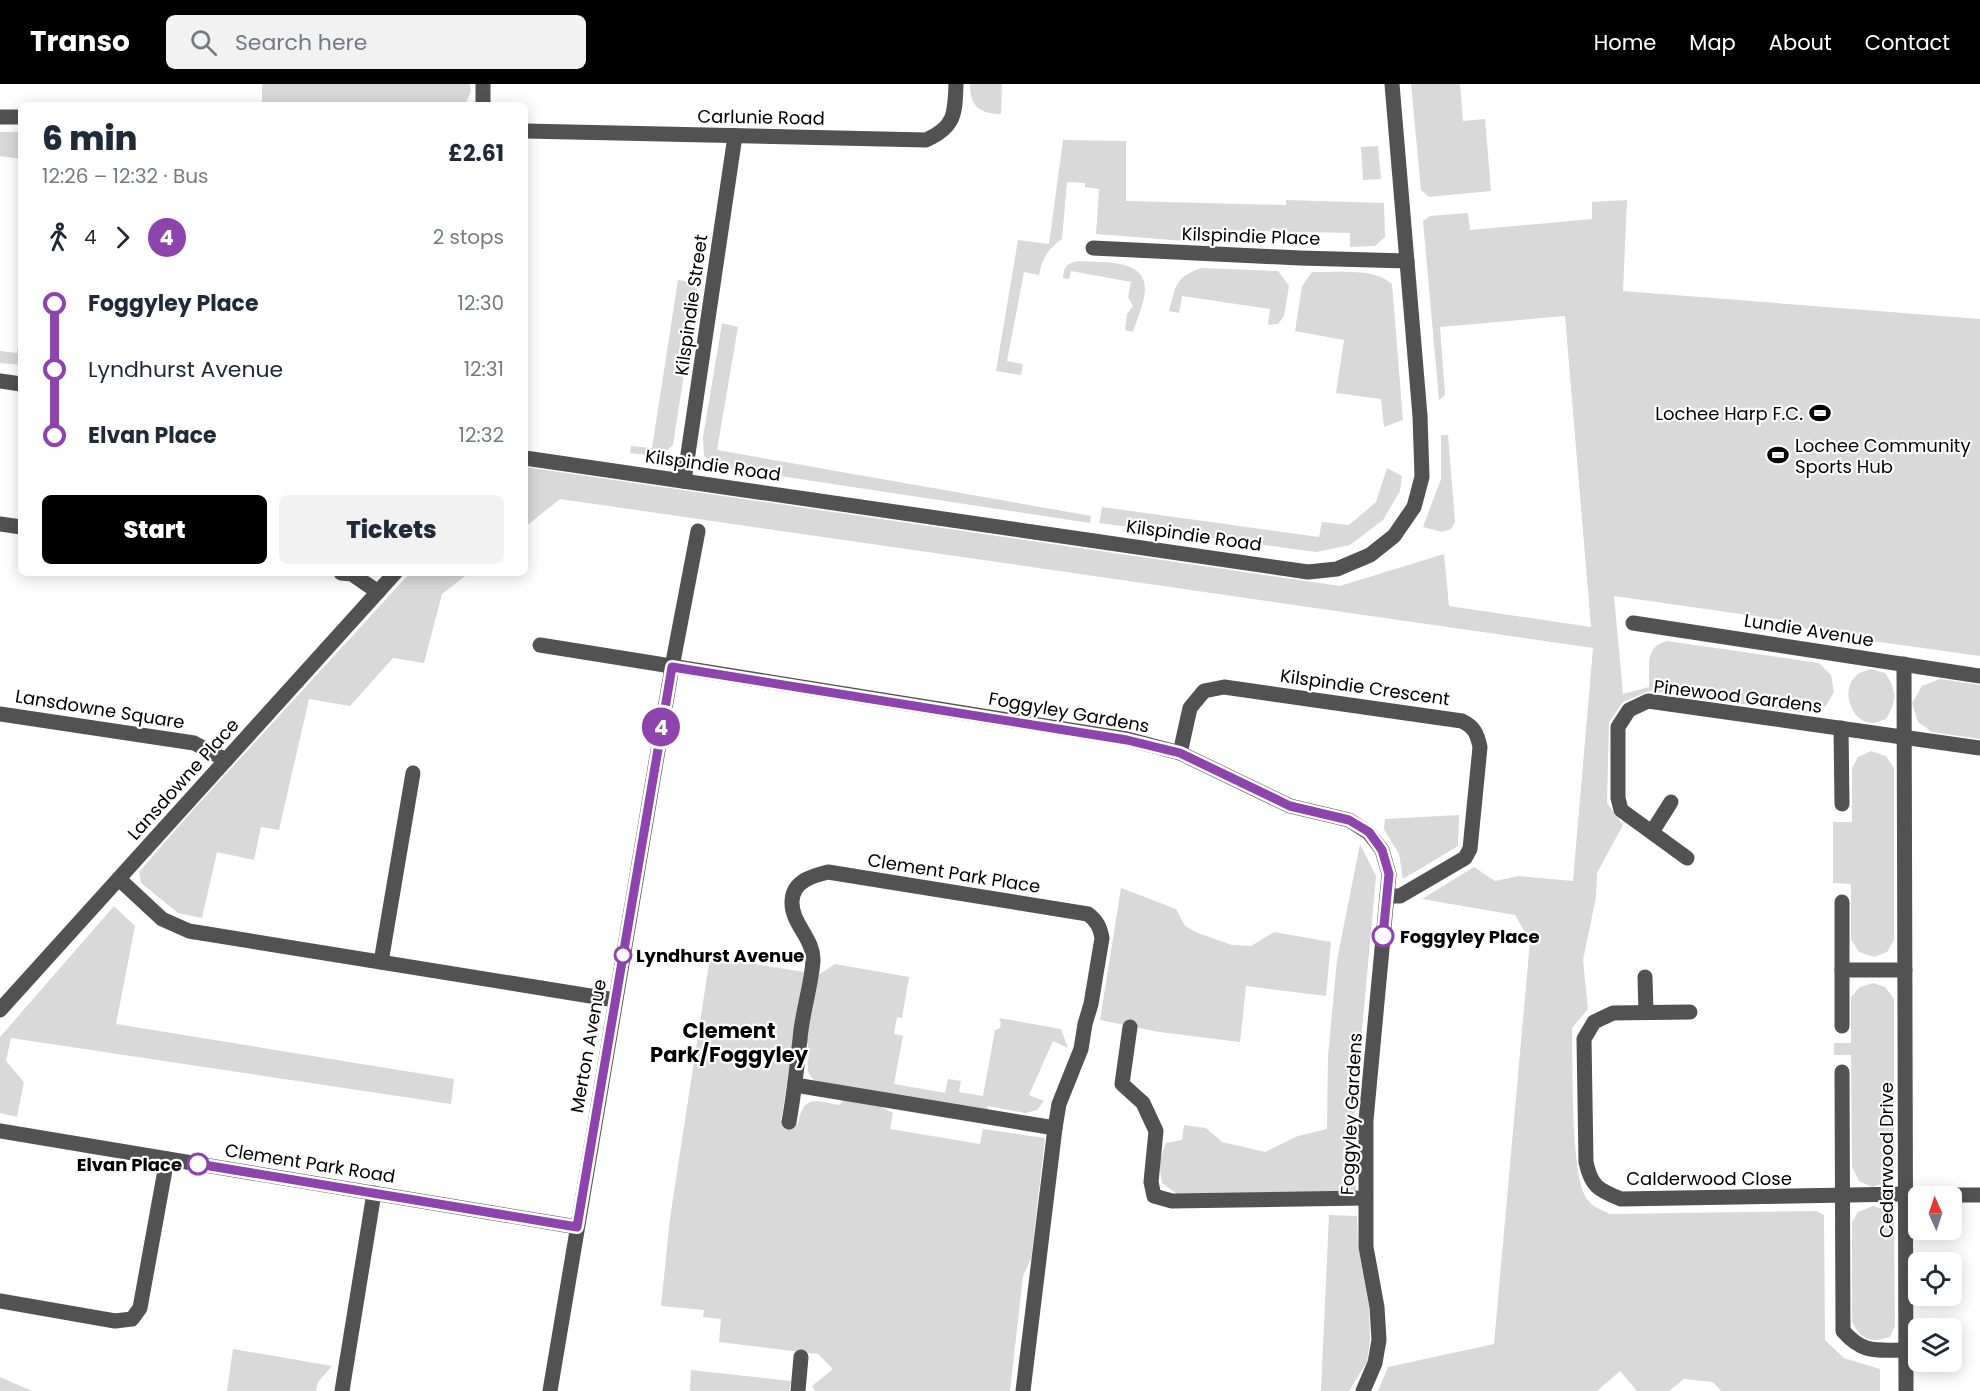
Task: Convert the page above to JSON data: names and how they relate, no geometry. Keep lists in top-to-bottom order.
{
  "streets": {
    "street": [
      "Carlunie Road",
      "Kilspindie Place",
      "Kilspindie Street",
      "Kilspindie Road",
      "Lundie Avenue",
      "Kilspindie Crescent",
      "Pinewood Gardens",
      "Lansdowne Square",
      "Foggyley Gardens",
      "Lansdowne Place",
      "Clement Park Place",
      "Merton Avenue",
      "Cedarwood Drive",
      "Clement Park Road",
      "Calderwood Close"
    ]
  },
  "crossings": [
    ["Carlunie Road", "Kilspindie Street"],
    ["Kilspindie Place", "Kilspindie Road"],
    ["Kilspindie Street", "Kilspindie Road"],
    ["Lundie Avenue", "Cedarwood Drive"],
    ["Kilspindie Crescent", "Foggyley Gardens"],
    ["Lansdowne Square", "Lansdowne Place"],
    ["Foggyley Gardens", "Merton Avenue"],
    ["Merton Avenue", "Clement Park Road"],
    ["Cedarwood Drive", "Calderwood Close"]
  ],
  "districts": ["Clement Park/Foggyley"],
  "places": {
    "sports": ["Lochee Harp F.C.", "Lochee Community Sports Hub"],
    "other": ["Foggyley Place", "Lyndhurst Avenue", "Elvan Place"]
  },
  "lines": ["bus line 4"],
  "north": "top",
  "page": {
    "header": "Transo",
    "search": "Search here",
    "nav": [
      "Home",
      "Map",
      "About",
      "Contact"
    ],
    "on_map": "4",
    "heading": ["6 min", "12:26 – 12:32 · Bus", "£2.61"],
    "legs": ["4", "4", "2 stops"],
    "list": [
      {
        "name": "Foggyley Place",
        "value": "12:30"
      },
      {
        "name": "Lyndhurst Avenue",
        "value": "12:31"
      },
      {
        "name": "Elvan Place",
        "value": "12:32"
      }
    ],
    "buttons": ["Start", "Tickets"]
  }
}
